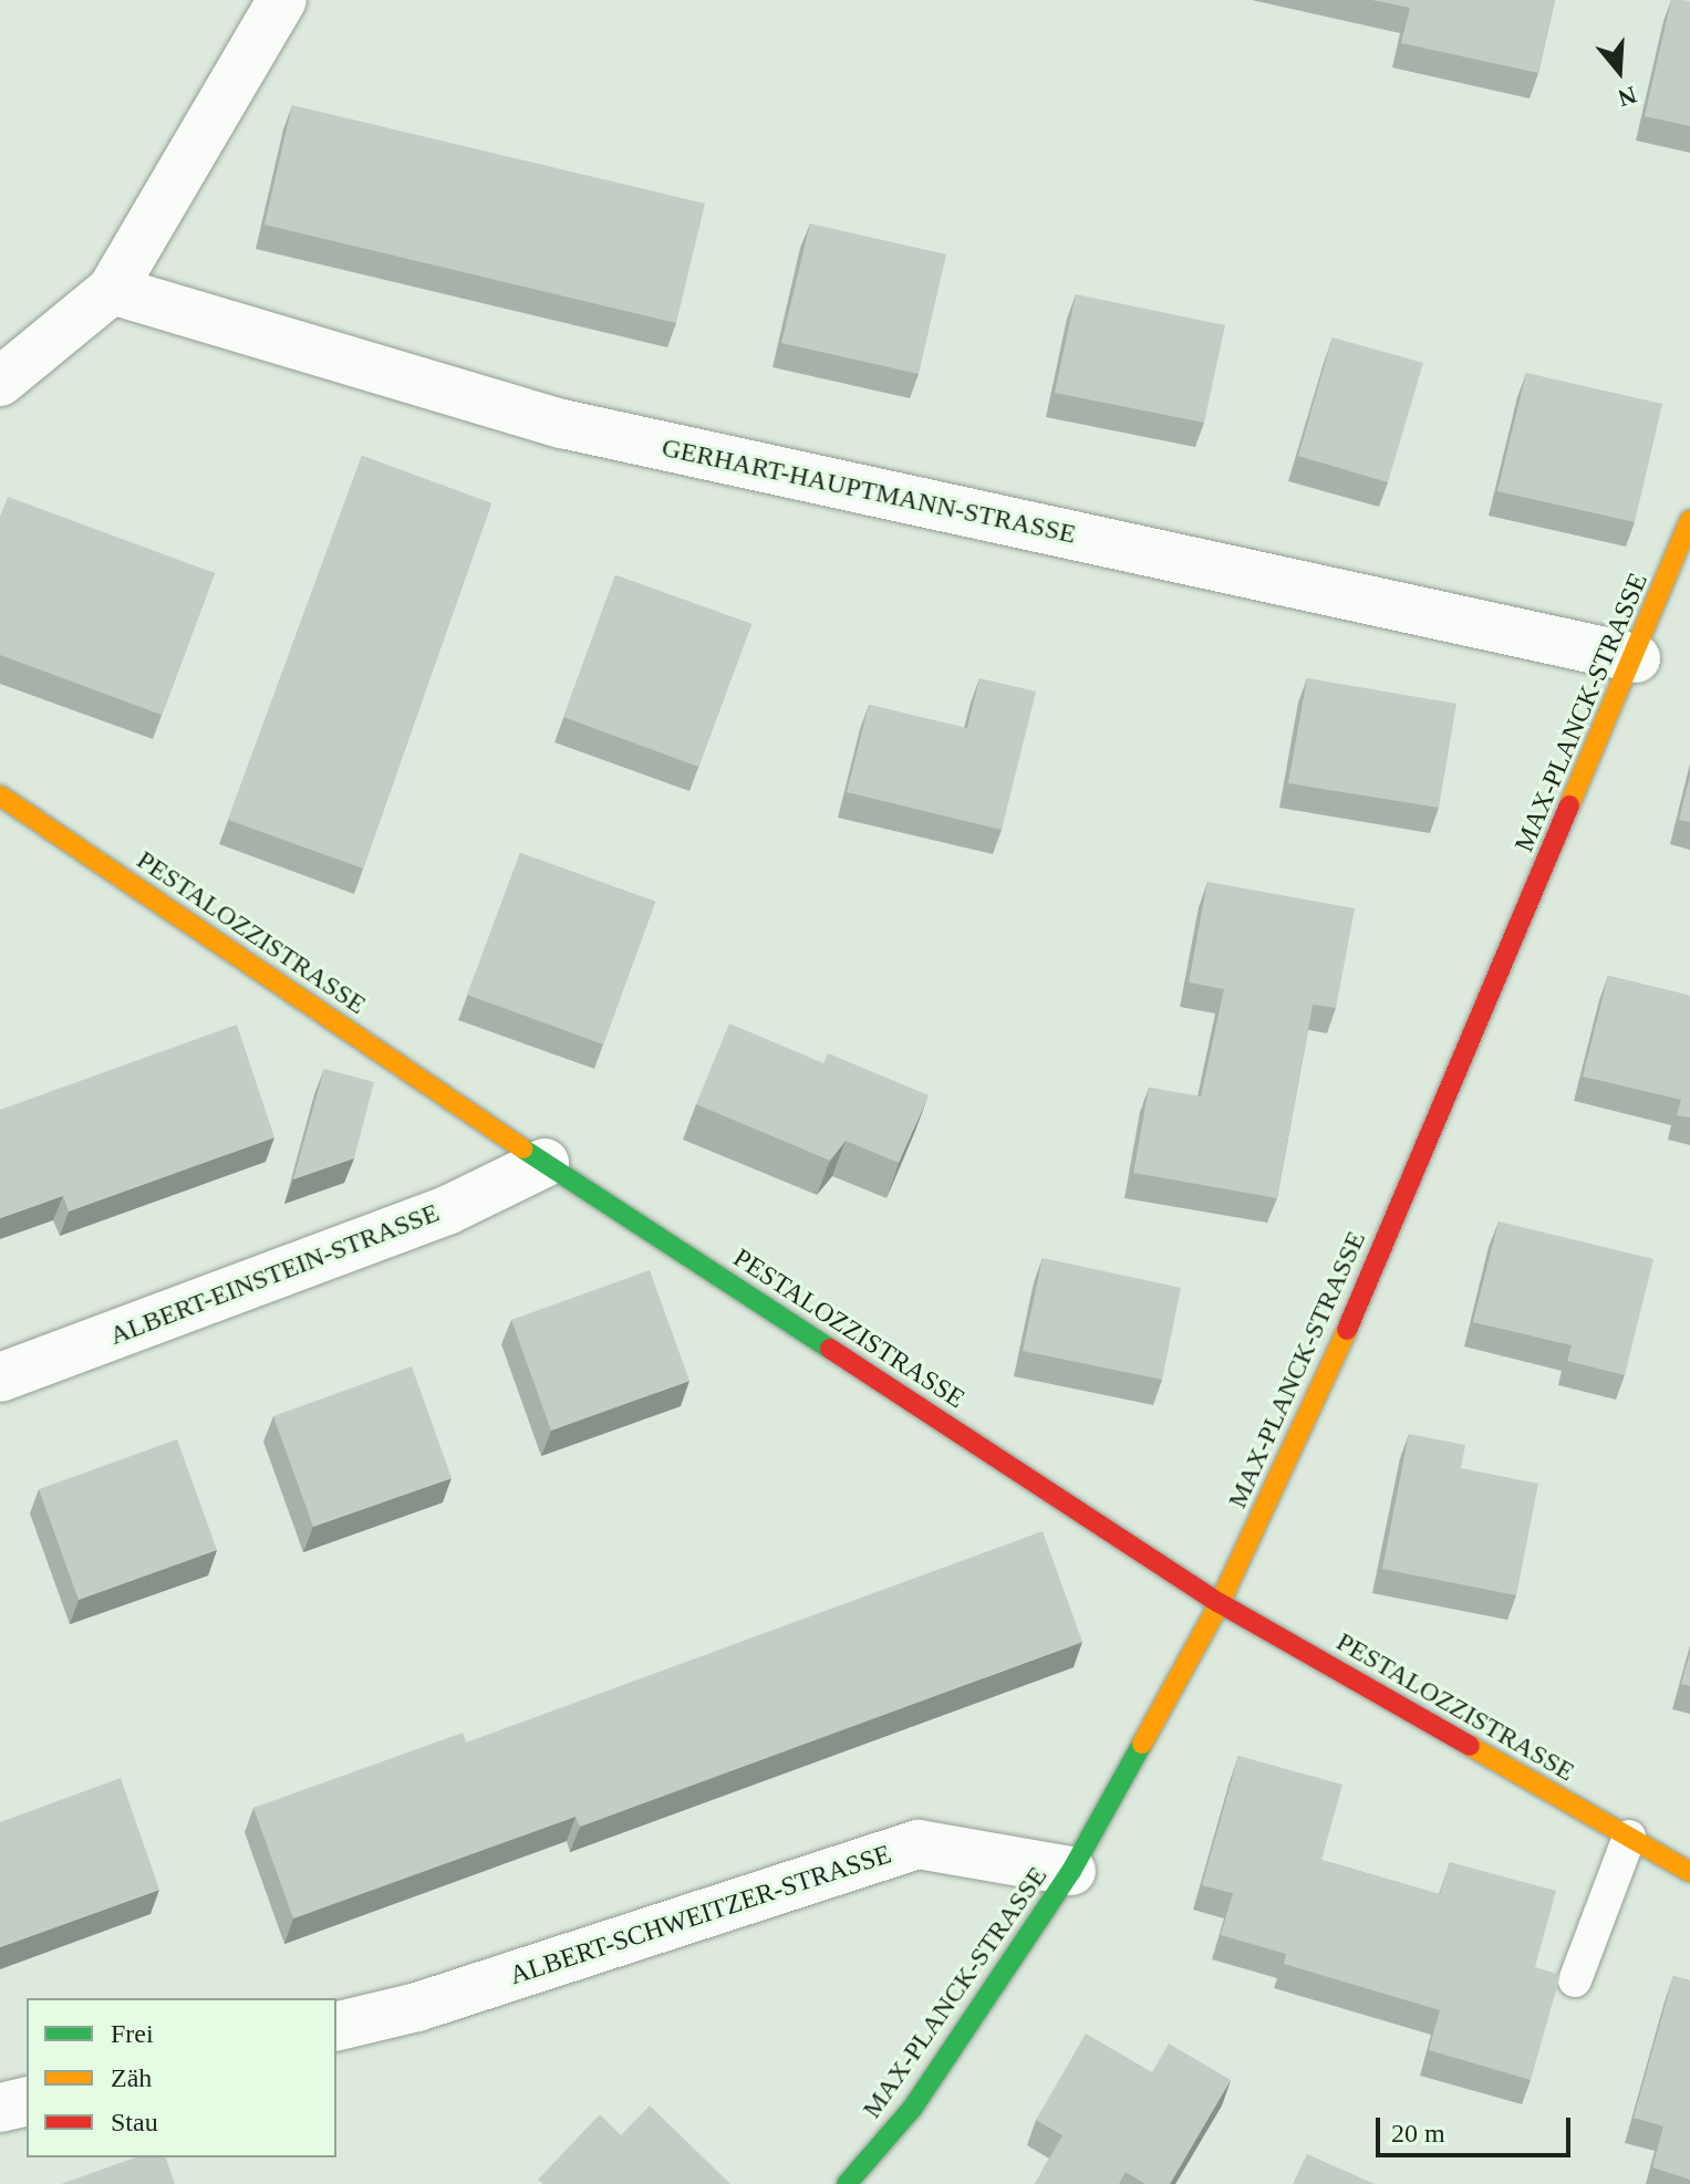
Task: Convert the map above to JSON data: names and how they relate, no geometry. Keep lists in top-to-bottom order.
{
  "streets": {
    "street": [
      "GERHART-HAUPTMANN-STRASSE",
      "MAX-PLANCK-STRASSE",
      "PESTALOZZISTRASSE",
      "ALBERT-EINSTEIN-STRASSE",
      "ALBERT-SCHWEITZER-STRASSE"
    ]
  },
  "crossings": [
    ["GERHART-HAUPTMANN-STRASSE", "MAX-PLANCK-STRASSE"],
    ["MAX-PLANCK-STRASSE", "PESTALOZZISTRASSE"],
    ["MAX-PLANCK-STRASSE", "ALBERT-SCHWEITZER-STRASSE"],
    ["PESTALOZZISTRASSE", "ALBERT-EINSTEIN-STRASSE"]
  ],
  "legend": ["Frei", "Zäh", "Stau"],
  "scale_bar": "20 m",
  "north": "bottom"
}
